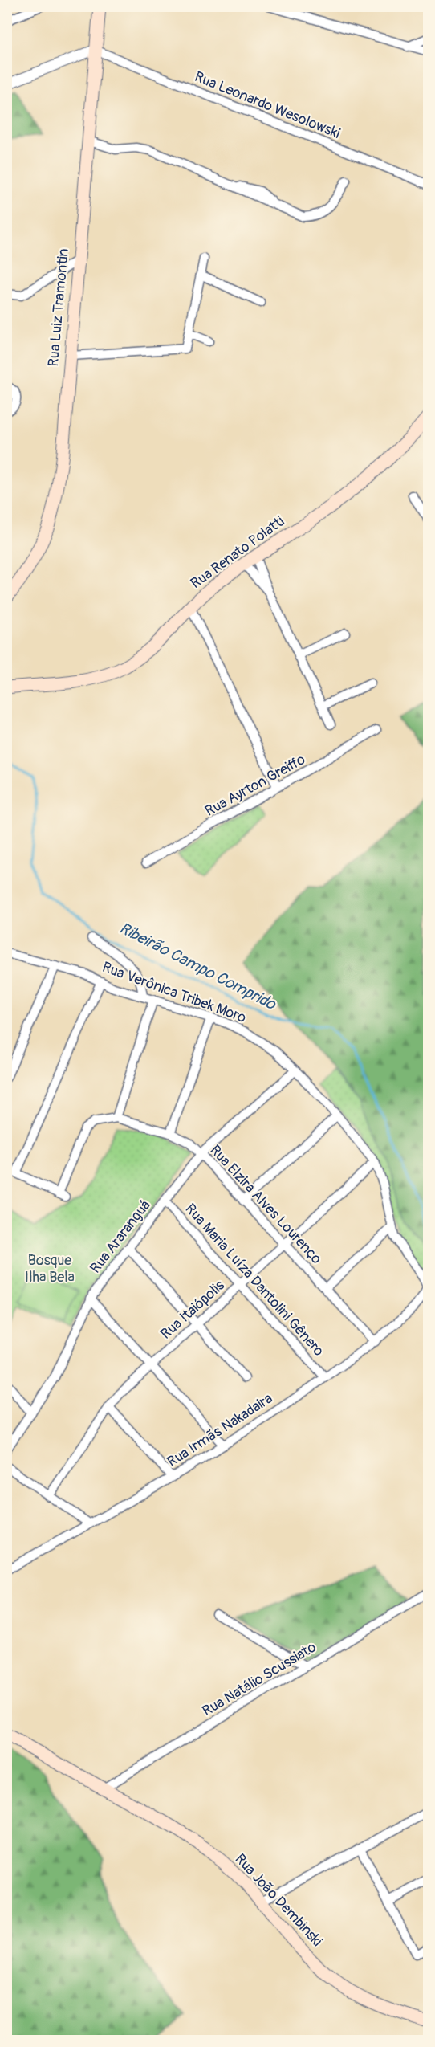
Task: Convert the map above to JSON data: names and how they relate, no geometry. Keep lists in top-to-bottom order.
{
  "streets": {
    "main road": ["Rua Luiz Tramontin", "Rua Renato Polatti", "Rua João Dembinski"],
    "street": [
      "Rua Leonardo Wesolowski",
      "Rua Ayrton Greiffo",
      "Rua Verônica Tribek Moro",
      "Rua Elzira Alves Lourenço",
      "Rua Araranguá",
      "Rua Maria Luíza Dantolini Gênero",
      "Rua Itaiópolis",
      "Rua Irmãs Nakadaira",
      "Rua Natálio Scussiato"
    ]
  },
  "crossings": [
    ["Rua Leonardo Wesolowski", "Rua Luiz Tramontin"],
    ["Rua Verônica Tribek Moro", "Rua Araranguá"],
    ["Rua Verônica Tribek Moro", "Rua Itaiópolis"],
    ["Rua Verônica Tribek Moro", "Rua Irmãs Nakadaira"],
    ["Rua Elzira Alves Lourenço", "Rua Araranguá"],
    ["Rua Elzira Alves Lourenço", "Rua Itaiópolis"],
    ["Rua Elzira Alves Lourenço", "Rua Irmãs Nakadaira"],
    ["Rua Araranguá", "Rua Maria Luíza Dantolini Gênero"],
    ["Rua Maria Luíza Dantolini Gênero", "Rua Itaiópolis"],
    ["Rua Maria Luíza Dantolini Gênero", "Rua Irmãs Nakadaira"],
    ["Rua Natálio Scussiato", "Rua João Dembinski"]
  ],
  "water": ["Ribeirão Campo Comprido"],
  "parks": ["Bosque Ilha Bela"]
}
